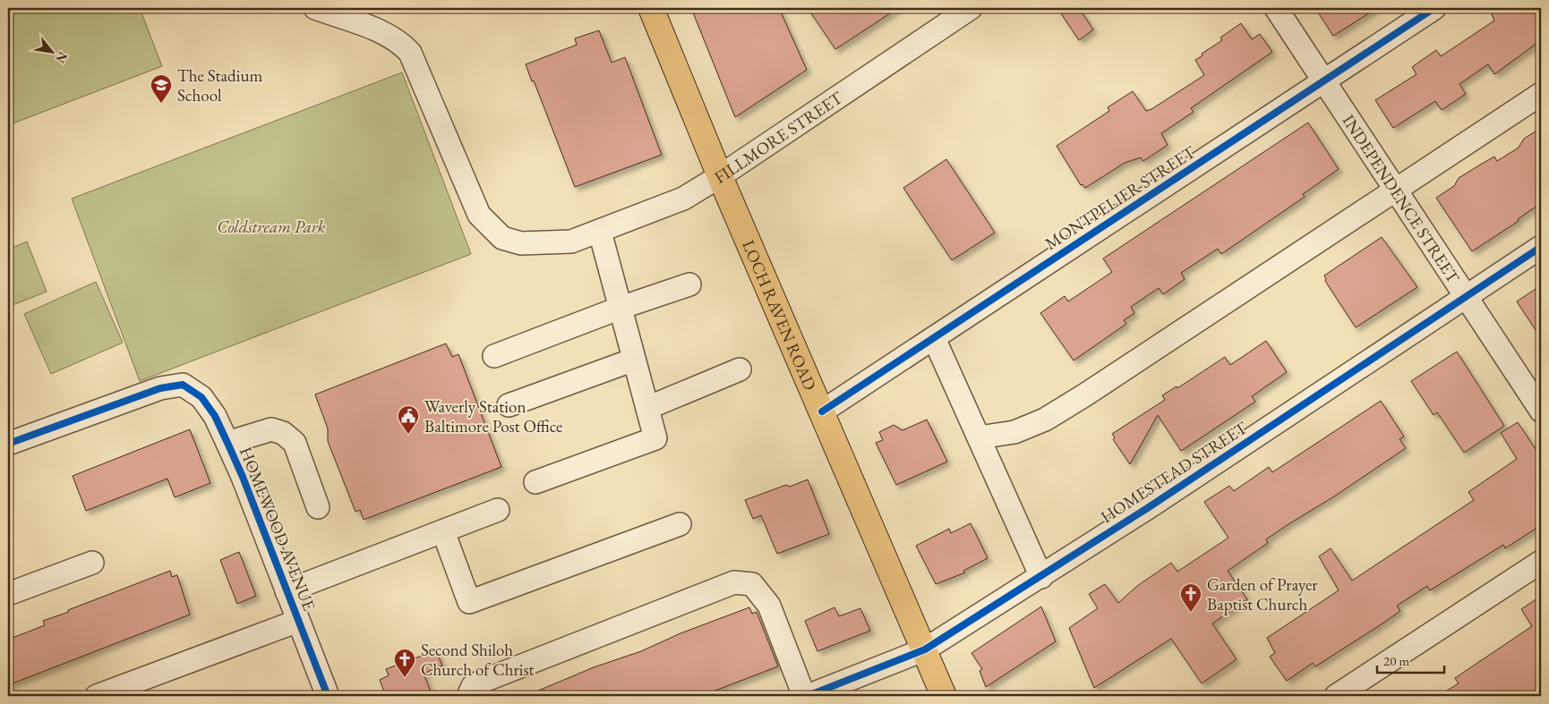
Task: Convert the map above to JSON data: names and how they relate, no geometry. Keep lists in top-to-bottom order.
{
  "streets": {
    "main road": ["LOCH RAVEN ROAD"],
    "street": [
      "FILLMORE STREET",
      "MONTPELIER STREET",
      "INDEPENDENCE STREET",
      "HOMESTEAD STREET",
      "HOMEWOOD AVENUE"
    ]
  },
  "crossings": [
    ["FILLMORE STREET", "LOCH RAVEN ROAD"],
    ["MONTPELIER STREET", "INDEPENDENCE STREET"],
    ["MONTPELIER STREET", "LOCH RAVEN ROAD"],
    ["INDEPENDENCE STREET", "HOMESTEAD STREET"],
    ["LOCH RAVEN ROAD", "HOMESTEAD STREET"]
  ],
  "parks": ["Coldstream Park"],
  "places": {
    "school or university": ["The Stadium School"],
    "public building": ["Waverly Station Baltimore Post Office"],
    "church": ["Garden of Prayer Baptist Church", "Second Shiloh Church of Christ"]
  },
  "scale_bar": "20 m",
  "north": "bottom right"
}
